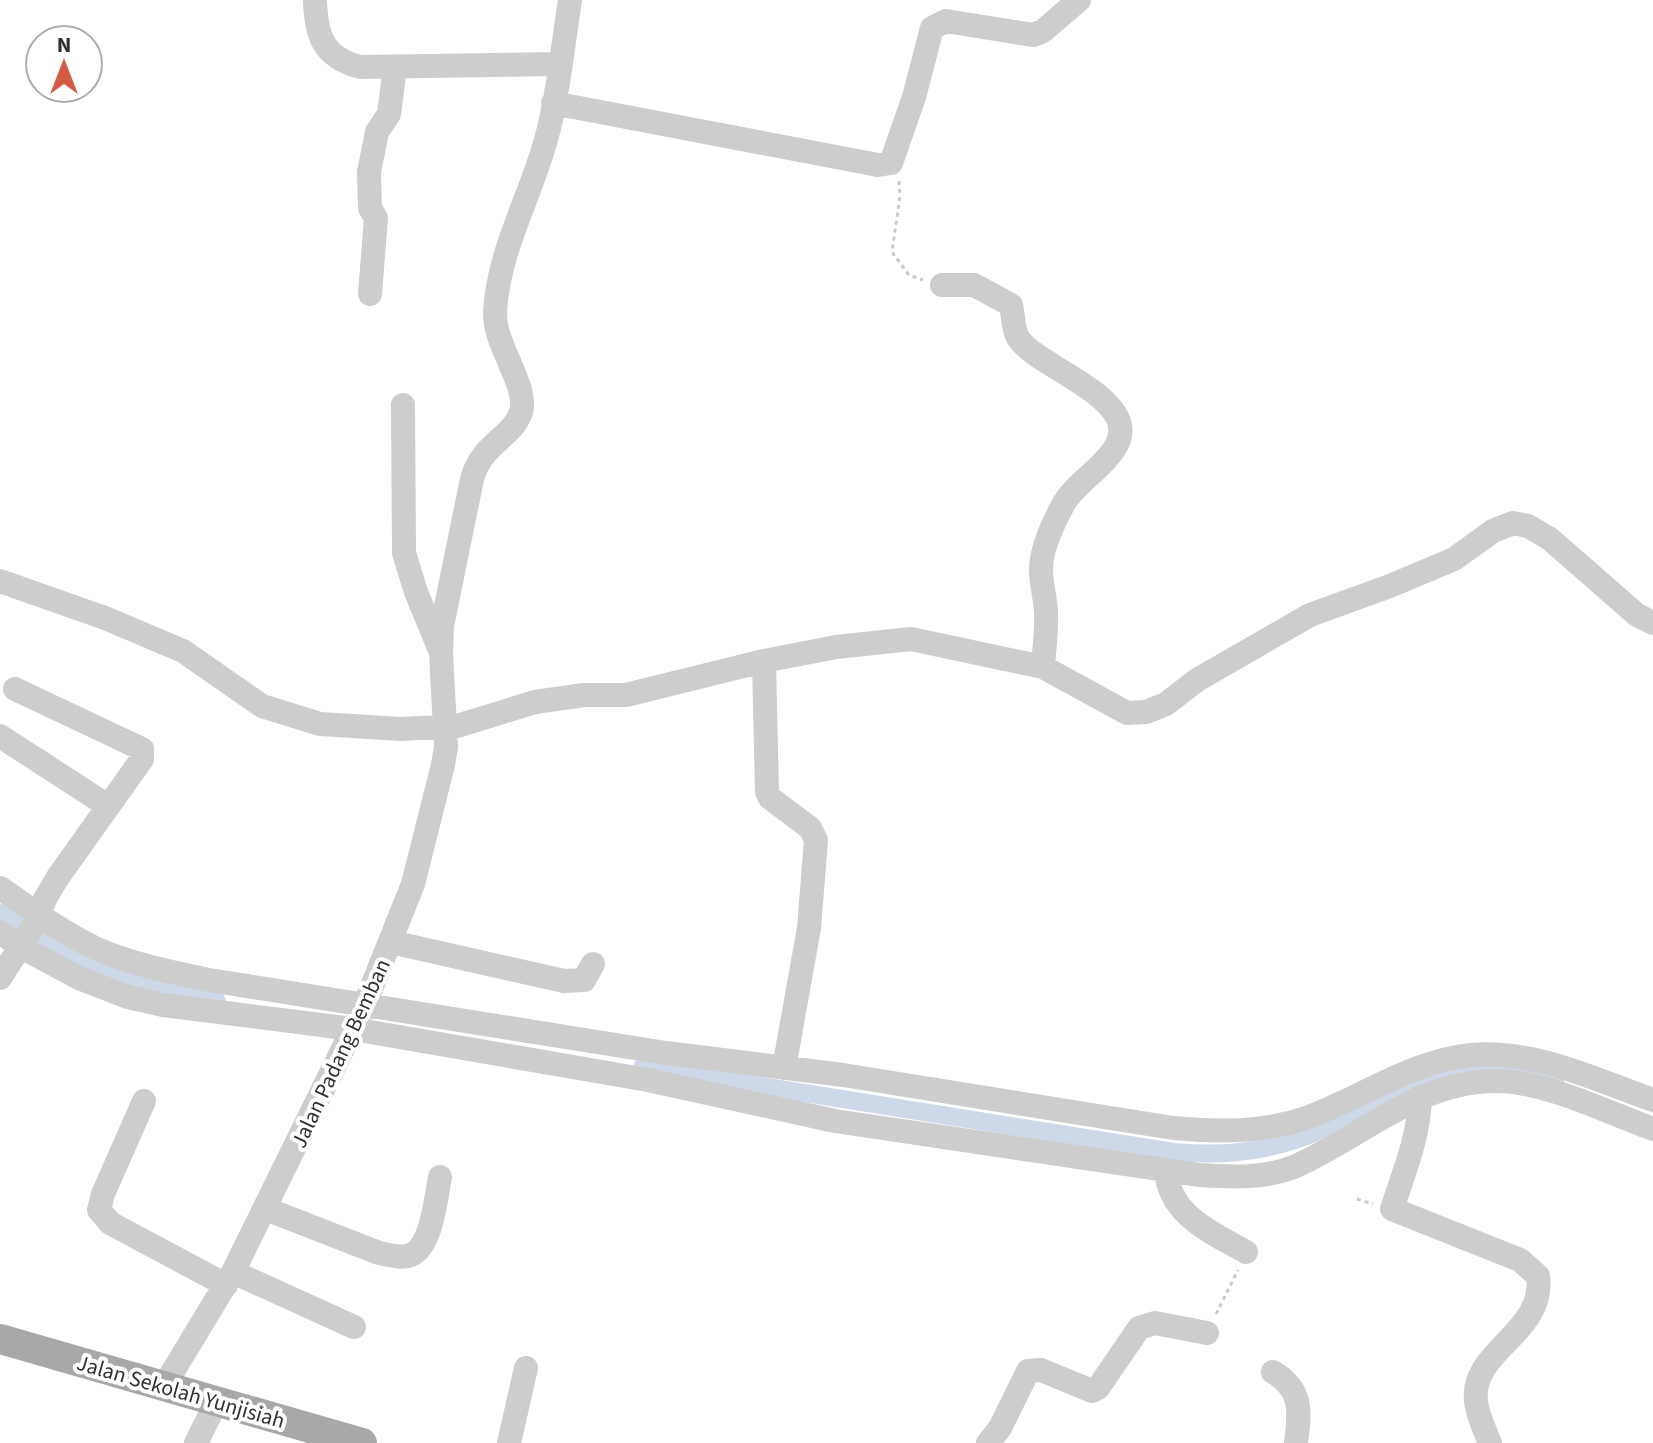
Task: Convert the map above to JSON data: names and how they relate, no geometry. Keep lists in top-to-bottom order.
{
  "streets": {
    "main road": ["Jalan Sekolah Yunjisiah"],
    "street": ["Jalan Padang Bemban"]
  },
  "crossings": [
    ["Jalan Padang Bemban", "Jalan Sekolah Yunjisiah"]
  ],
  "north": "top"
}
